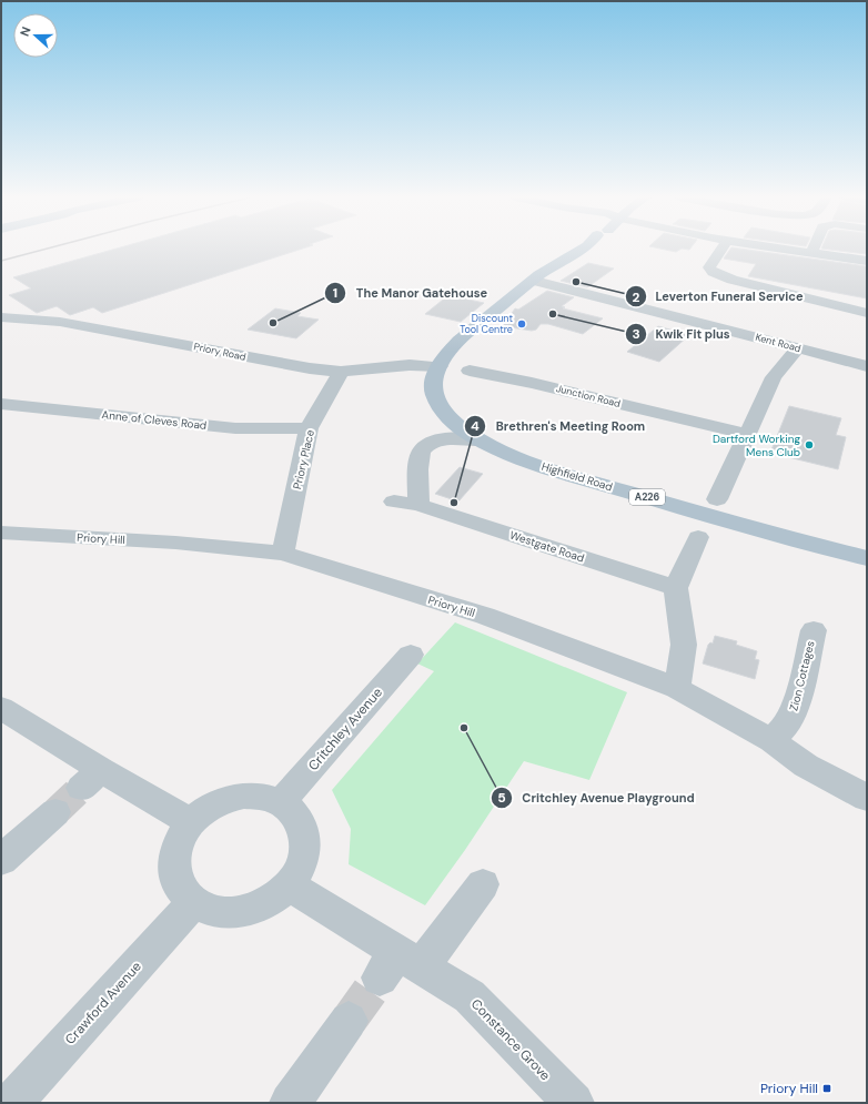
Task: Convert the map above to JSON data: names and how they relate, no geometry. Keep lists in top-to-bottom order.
{
  "streets": {
    "main road": ["Highfield Road", "A226"],
    "street": [
      "Kent Road",
      "Priory Road",
      "Junction Road",
      "Anne of Cleves Road",
      "Priory Place",
      "Priory Hill",
      "Westgate Road",
      "Zion Cottages",
      "Critchley Avenue",
      "Crawford Avenue",
      "Constance Grove"
    ]
  },
  "crossings": [
    ["Priory Road", "Priory Place"],
    ["Priory Road", "Highfield Road"],
    ["Anne of Cleves Road", "Priory Place"],
    ["Priory Place", "Priory Hill"],
    ["Priory Hill", "Zion Cottages"],
    ["Critchley Avenue", "Crawford Avenue"],
    ["Critchley Avenue", "Constance Grove"],
    ["Crawford Avenue", "Constance Grove"]
  ],
  "places": {
    "other": [
      "Leverton Funeral Service",
      "Kwik Fit plus",
      "The Manor Gatehouse",
      "Discount Tool Centre",
      "Dartford Working Mens Club",
      "Brethren's Meeting Room",
      "Critchley Avenue Playground"
    ],
    "transit": ["Priory Hill"]
  },
  "north": "left"
}
